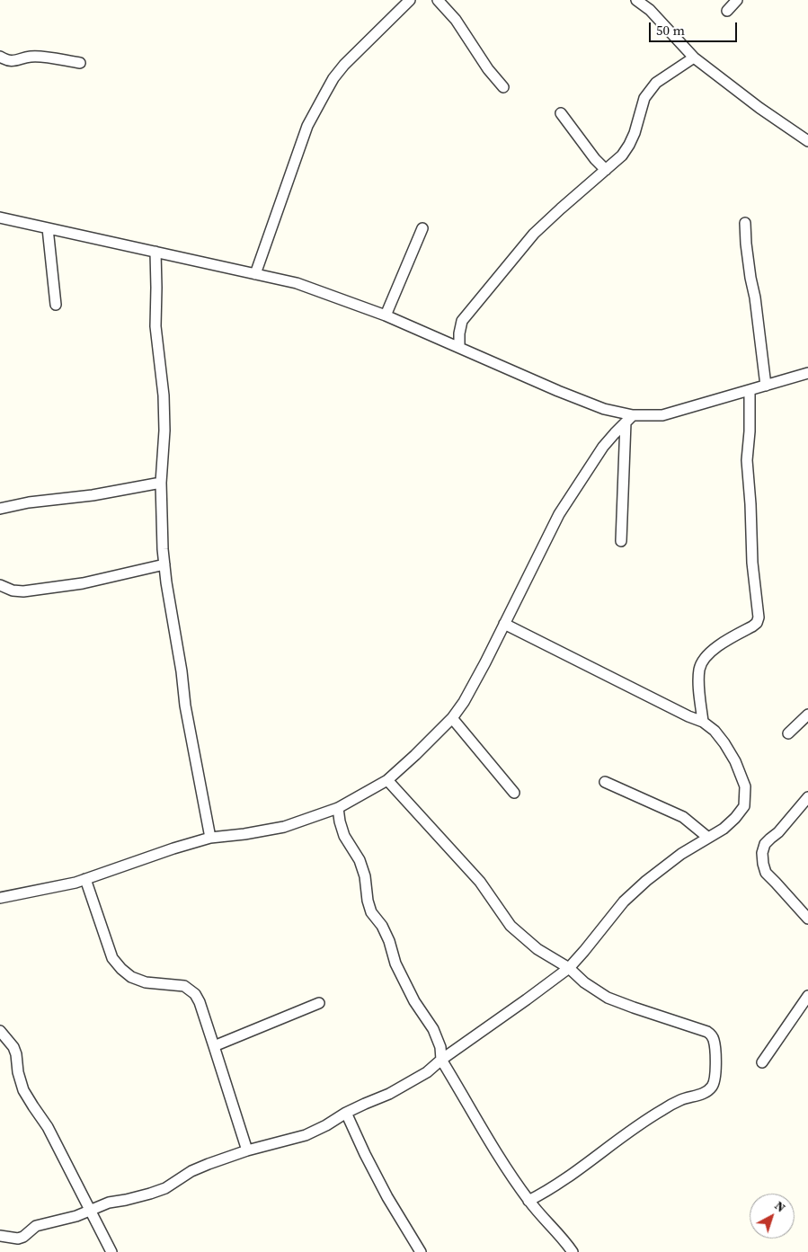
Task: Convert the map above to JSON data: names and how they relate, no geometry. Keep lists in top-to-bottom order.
{
  "scale_bar": "50 m",
  "north": "top right"
}
